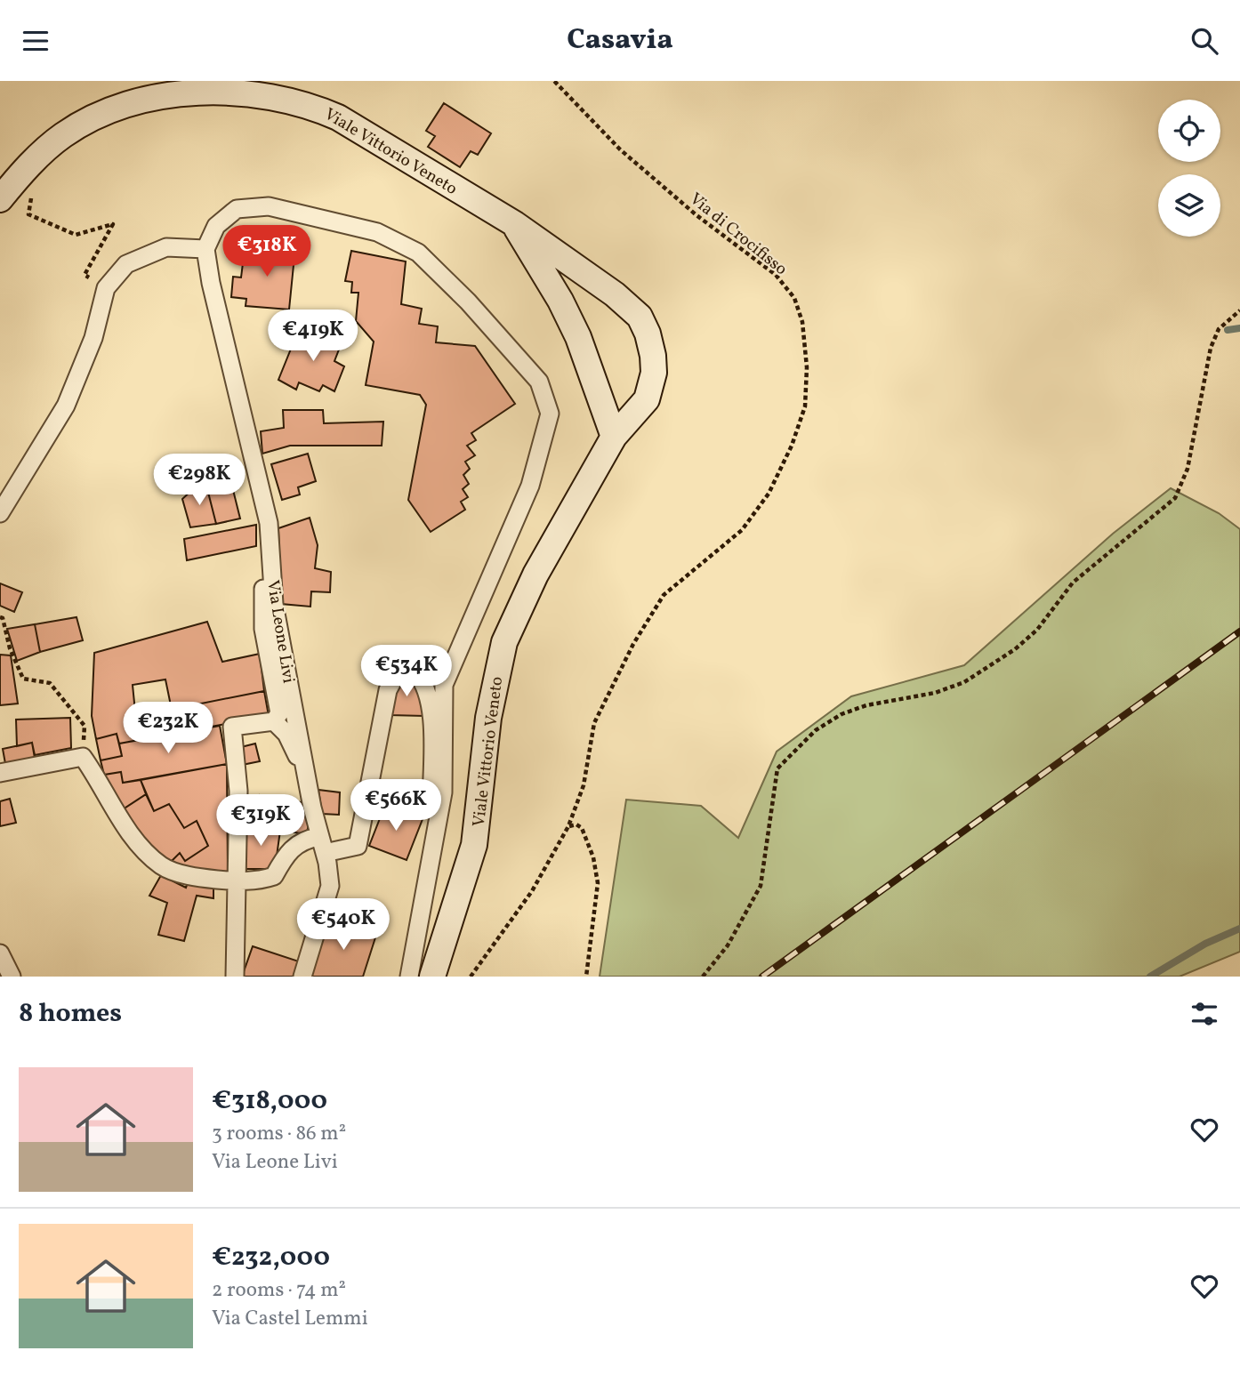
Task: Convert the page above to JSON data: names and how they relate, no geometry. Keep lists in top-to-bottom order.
{
  "streets": {
    "street": ["Viale Vittorio Veneto", "Via Leone Livi"],
    "path": ["Via di Crocifisso"]
  },
  "page": {
    "header": "Casavia",
    "price": [
      "€318K",
      "€419K",
      "€298K",
      "€534K",
      "€232K",
      "€566K",
      "€319K",
      "€540K"
    ],
    "heading": "8 homes",
    "list": [
      {
        "name": "€318,000",
        "note": "3 rooms · 86 m² · Via Leone Livi"
      },
      {
        "name": "€232,000",
        "note": "2 rooms · 74 m² · Via Castel Lemmi"
      }
    ]
  }
}
